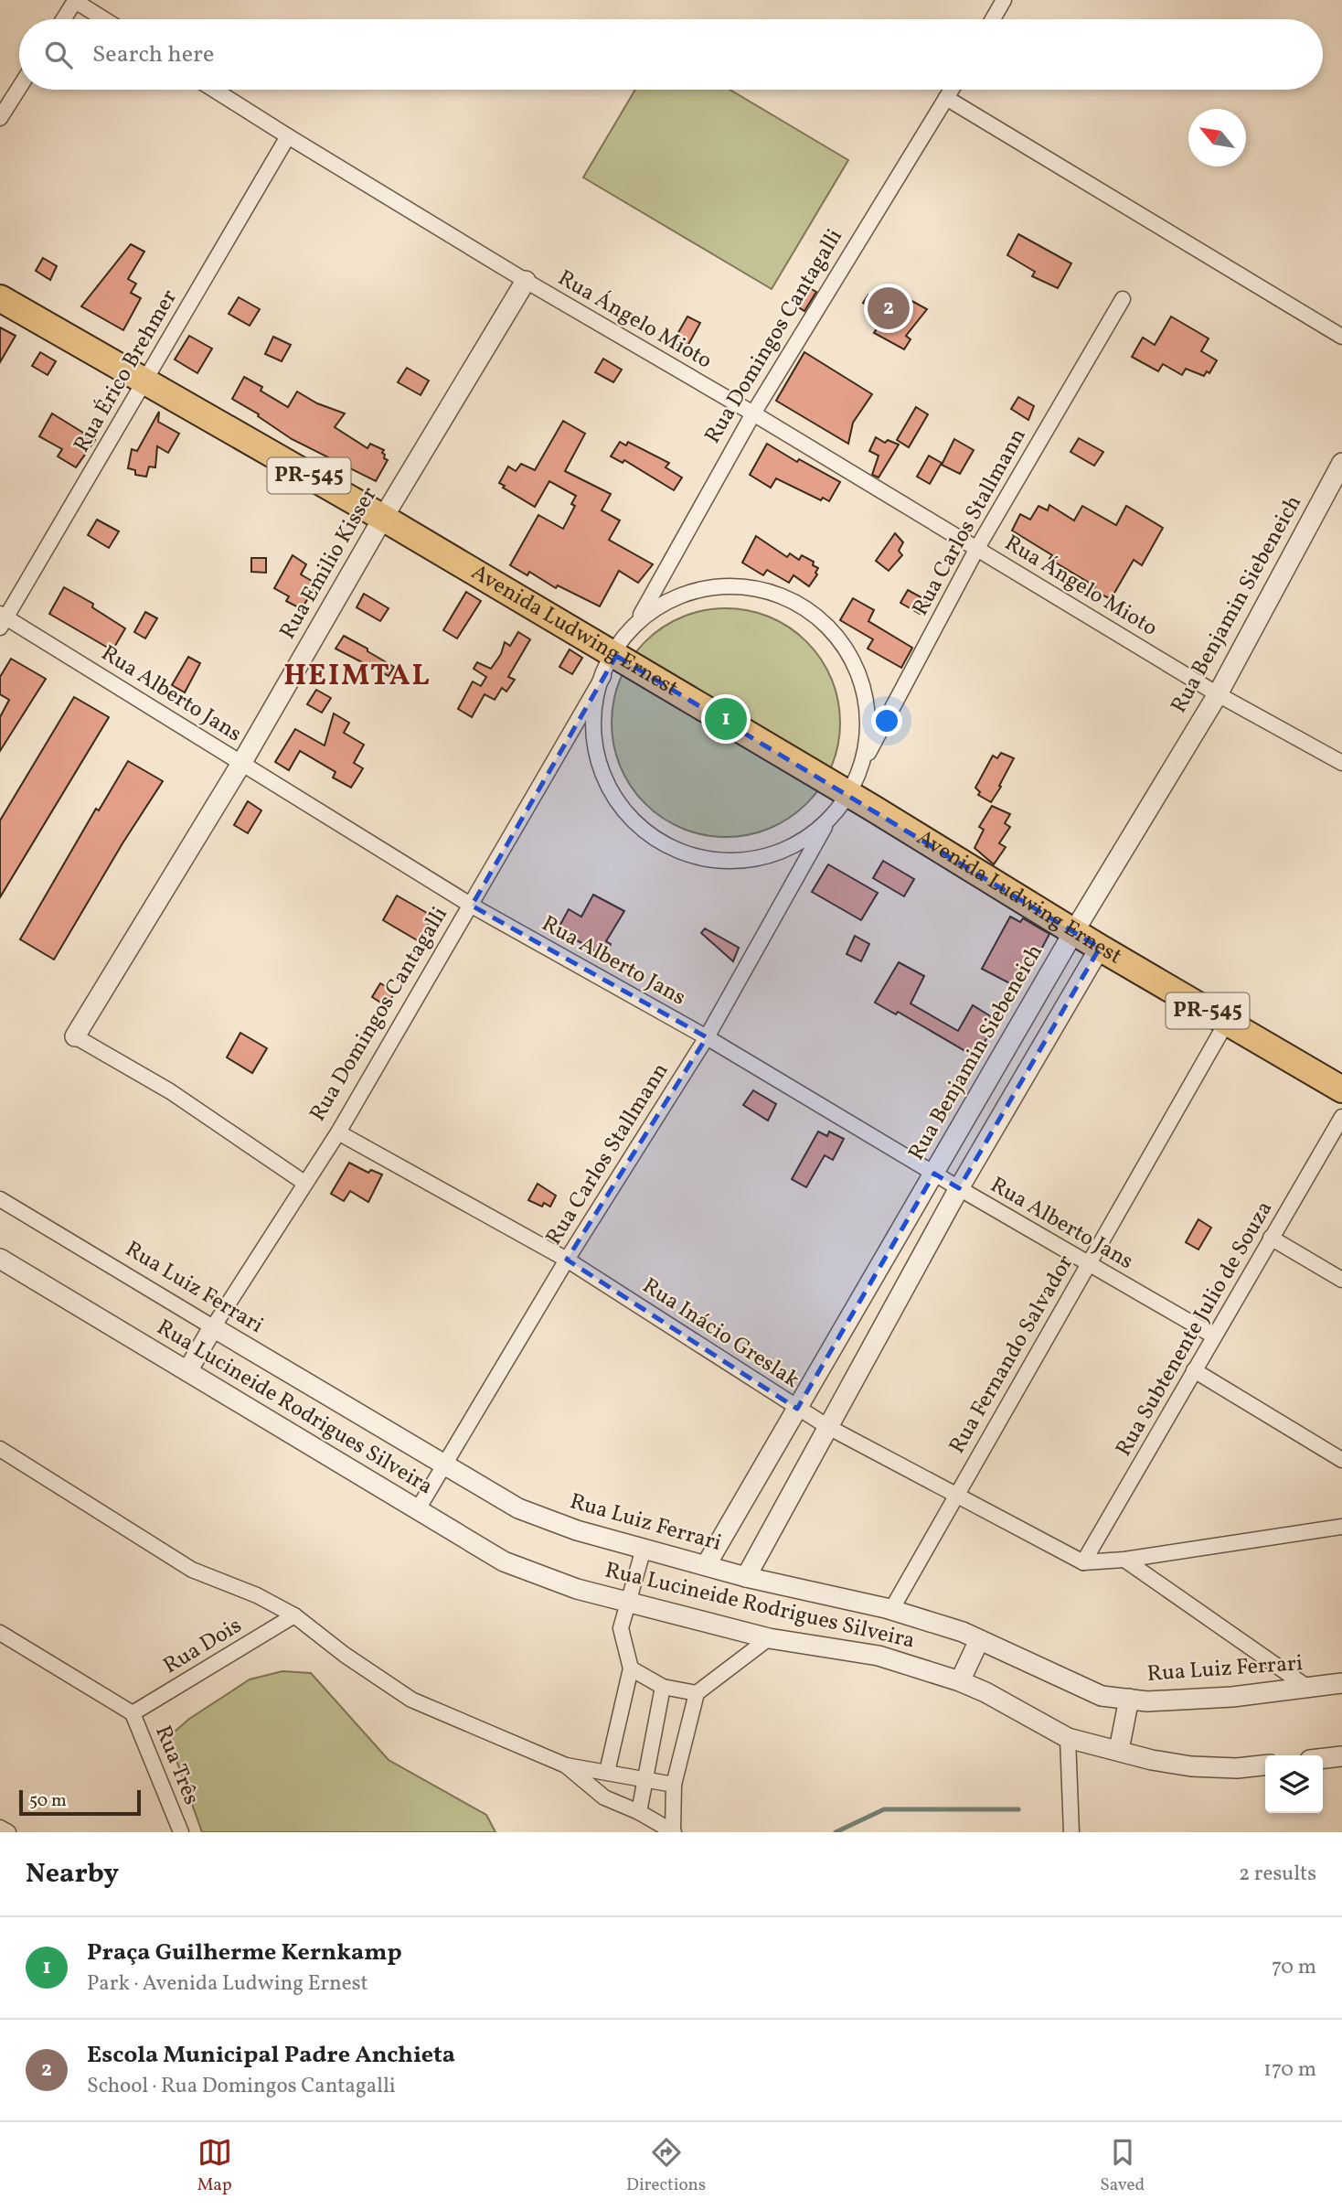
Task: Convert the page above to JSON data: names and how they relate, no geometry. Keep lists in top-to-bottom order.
{
  "streets": {
    "highway": ["PR-545", "Avenida Ludwing Ernest"],
    "street": [
      "Rua Ángelo Mioto",
      "Rua Domingos Cantagalli",
      "Rua Érico Brehmer",
      "Rua Carlos Stallmann",
      "Rua Emilio Kisser",
      "Rua Benjamin Siebeneich",
      "Rua Alberto Jans",
      "Rua Luiz Ferrari",
      "Rua Subtenente Julio de Souza",
      "Rua Inácio Greslak",
      "Rua Fernando Salvador",
      "Rua Lucineide Rodrigues Silveira",
      "Rua Dois",
      "Rua Três"
    ]
  },
  "crossings": [
    ["Rua Ángelo Mioto", "Rua Domingos Cantagalli"],
    ["Rua Ángelo Mioto", "Rua Érico Brehmer"],
    ["Rua Ángelo Mioto", "Rua Carlos Stallmann"],
    ["Rua Ángelo Mioto", "Rua Emilio Kisser"],
    ["Rua Ángelo Mioto", "Rua Benjamin Siebeneich"],
    ["Rua Domingos Cantagalli", "Avenida Ludwing Ernest"],
    ["Rua Domingos Cantagalli", "Rua Alberto Jans"],
    ["Rua Domingos Cantagalli", "Rua Luiz Ferrari"],
    ["Rua Domingos Cantagalli", "Rua Inácio Greslak"],
    ["Rua Domingos Cantagalli", "Rua Lucineide Rodrigues Silveira"],
    ["Rua Érico Brehmer", "Avenida Ludwing Ernest"],
    ["Rua Érico Brehmer", "Rua Alberto Jans"],
    ["Rua Carlos Stallmann", "Rua Alberto Jans"],
    ["Rua Carlos Stallmann", "Rua Luiz Ferrari"],
    ["Rua Carlos Stallmann", "Rua Inácio Greslak"],
    ["Rua Carlos Stallmann", "Rua Lucineide Rodrigues Silveira"],
    ["Rua Emilio Kisser", "Avenida Ludwing Ernest"],
    ["Rua Emilio Kisser", "Rua Alberto Jans"],
    ["Rua Benjamin Siebeneich", "Avenida Ludwing Ernest"],
    ["Rua Benjamin Siebeneich", "Rua Alberto Jans"],
    ["Rua Benjamin Siebeneich", "Rua Luiz Ferrari"],
    ["Rua Benjamin Siebeneich", "Rua Inácio Greslak"],
    ["Avenida Ludwing Ernest", "Rua Fernando Salvador"],
    ["Rua Alberto Jans", "Rua Subtenente Julio de Souza"],
    ["Rua Alberto Jans", "Rua Fernando Salvador"],
    ["Rua Luiz Ferrari", "Rua Fernando Salvador"],
    ["Rua Subtenente Julio de Souza", "Rua Inácio Greslak"],
    ["Rua Inácio Greslak", "Rua Fernando Salvador"],
    ["Rua Dois", "Rua Três"]
  ],
  "districts": ["HEIMTAL"],
  "scale_bar": "50 m",
  "north": "top left",
  "page": {
    "search": "Search here",
    "pins": ["2", "1"],
    "scale": "50 m",
    "heading": ["Nearby", "2 results"],
    "list": [
      {
        "mark": "1",
        "name": "Praça Guilherme Kernkamp",
        "note": "Park · Avenida Ludwing Ernest",
        "value": "70 m"
      },
      {
        "mark": "2",
        "name": "Escola Municipal Padre Anchieta",
        "note": "School · Rua Domingos Cantagalli",
        "value": "170 m"
      }
    ],
    "nav": ["Map", "Directions", "Saved"]
  }
}
